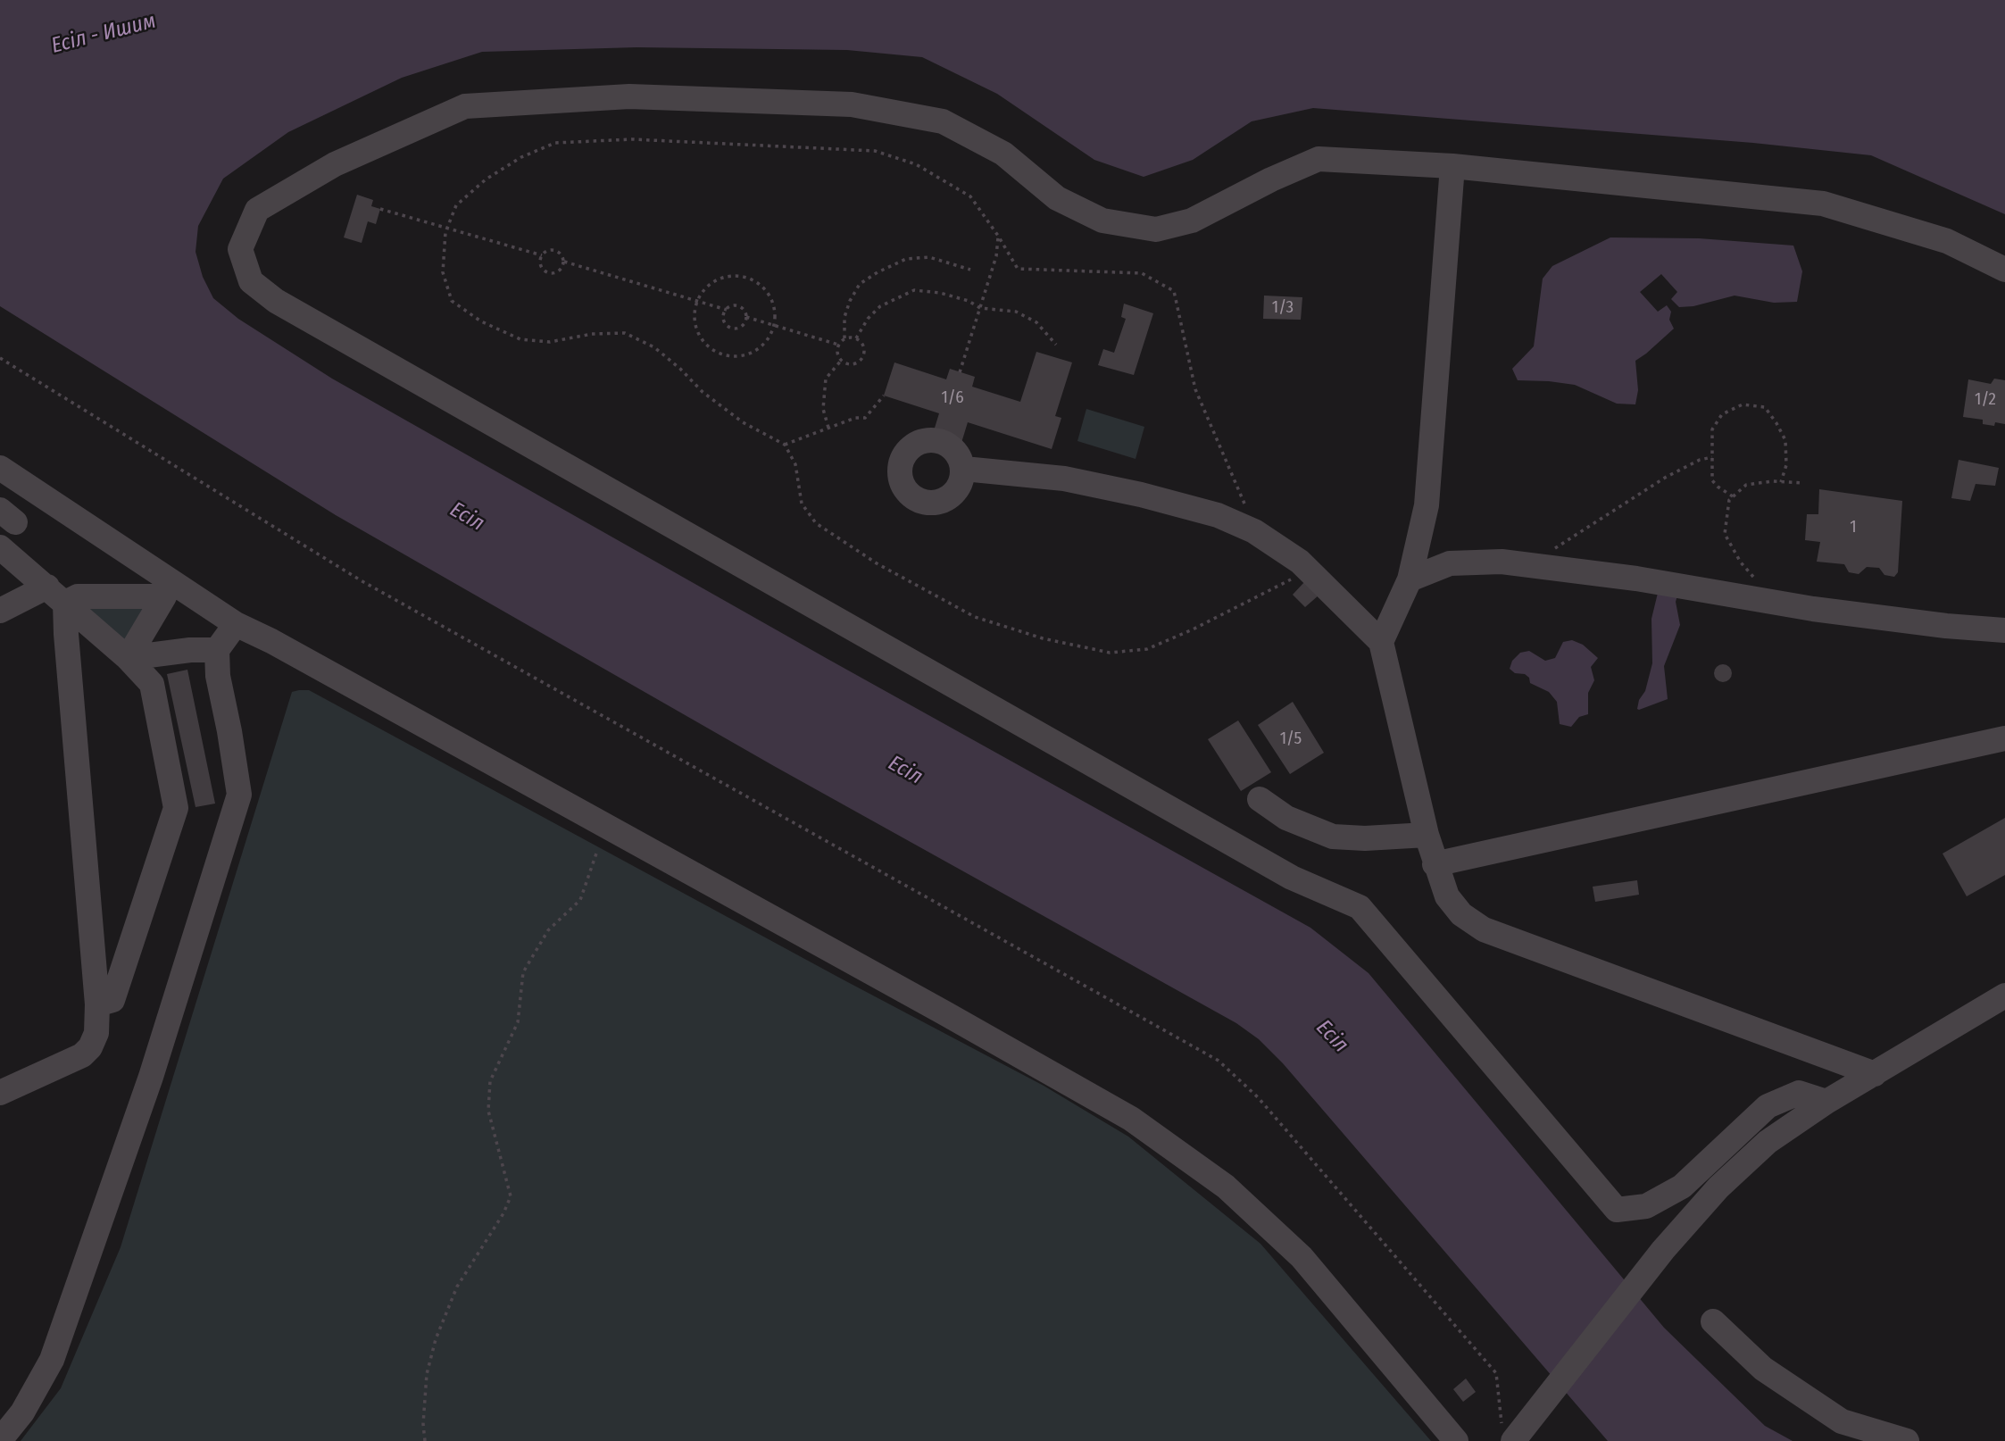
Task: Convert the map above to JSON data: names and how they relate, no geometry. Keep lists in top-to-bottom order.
{
  "water": ["Есіл - Ишим", "Есіл"],
  "house_numbers": [
    "1/3",
    "1/6",
    "1/2",
    "1",
    "1/5"
  ]
}
